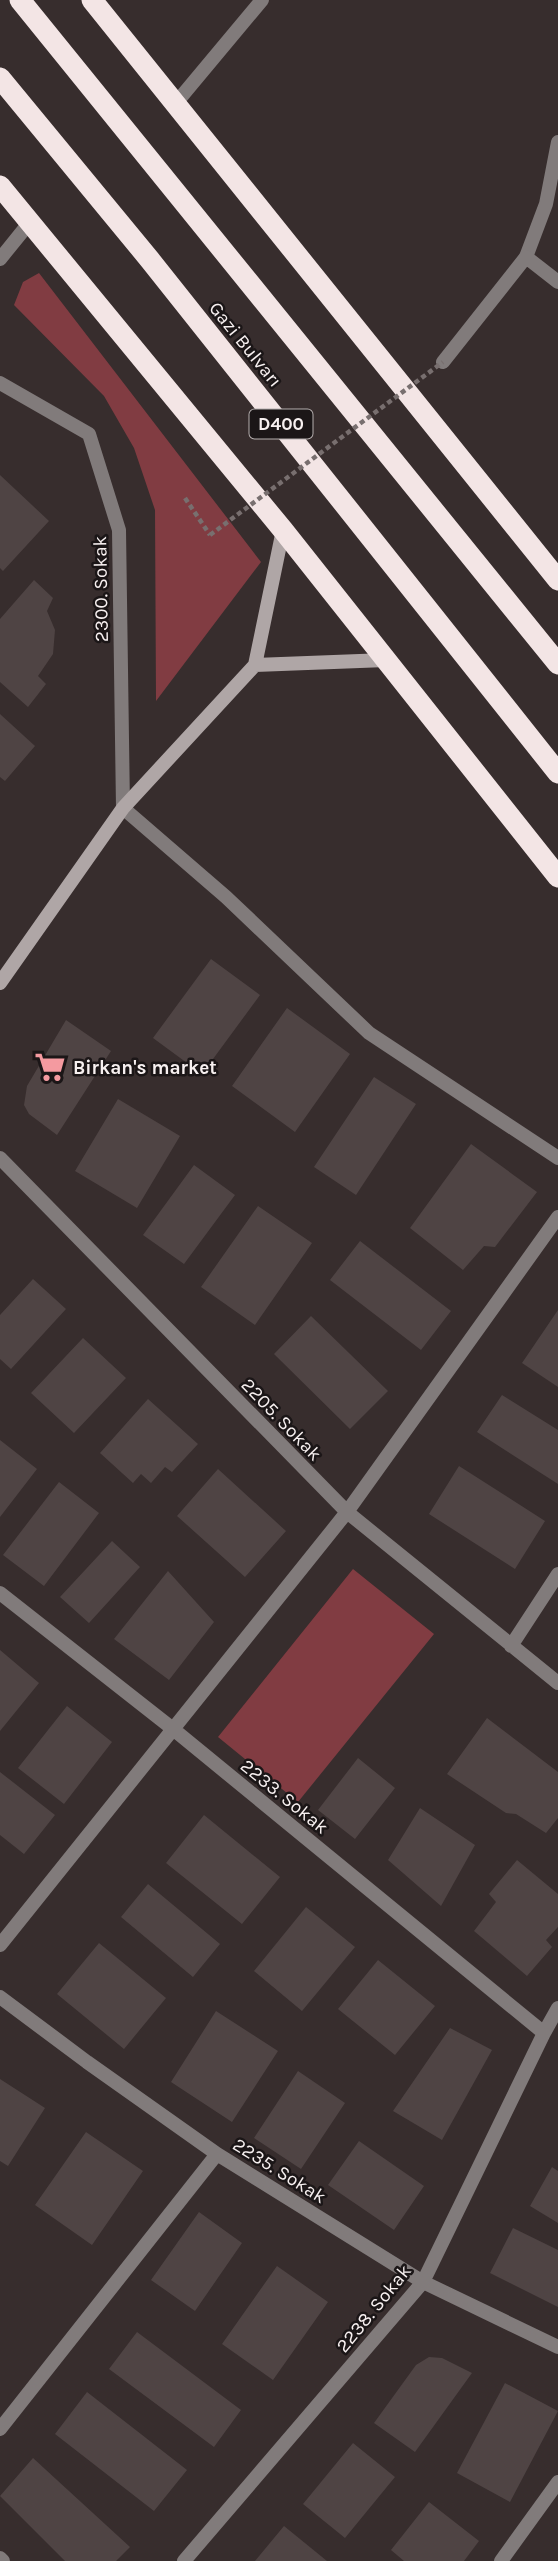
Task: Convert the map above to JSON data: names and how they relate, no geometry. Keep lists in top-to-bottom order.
{
  "streets": {
    "highway": ["Gazi Bulvarı", "D400"],
    "street": [
      "2300. Sokak",
      "2205. Sokak",
      "2233. Sokak",
      "2235. Sokak",
      "2238. Sokak"
    ]
  },
  "crossings": [
    ["2233. Sokak", "2238. Sokak"],
    ["2235. Sokak", "2238. Sokak"]
  ],
  "places": {
    "supermarket": ["Birkan's market"]
  }
}
